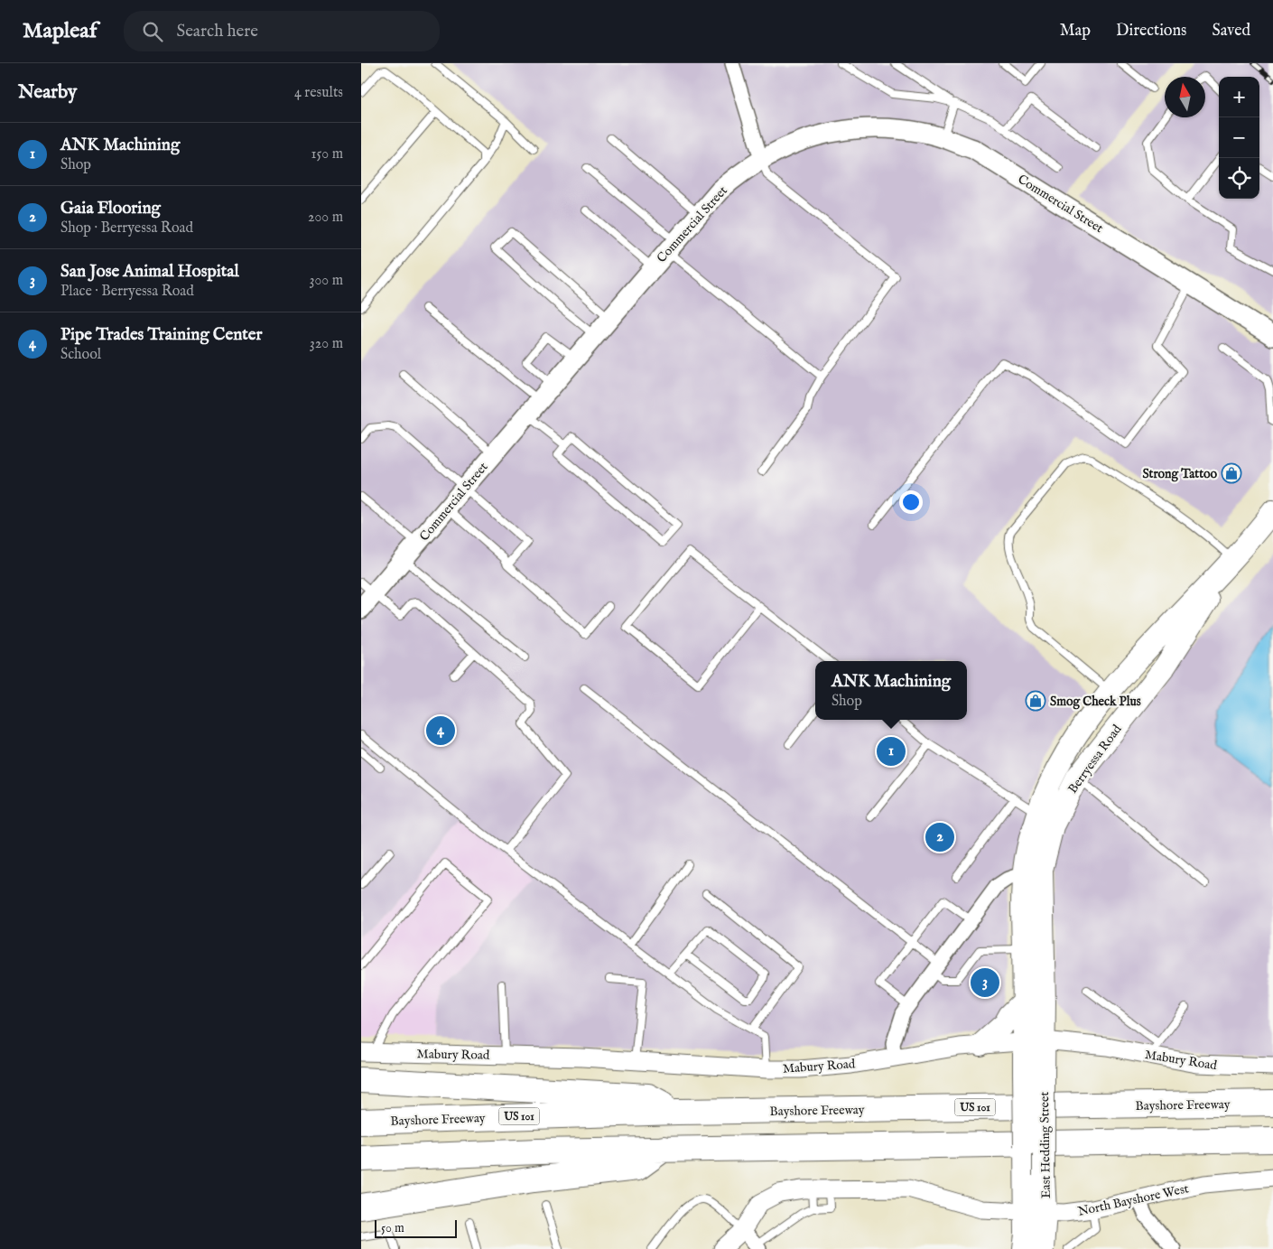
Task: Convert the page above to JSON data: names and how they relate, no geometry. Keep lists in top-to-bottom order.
{
  "streets": {
    "highway": ["Bayshore Freeway", "US 101"],
    "main road": ["Commercial Street", "Berryessa Road", "East Hedding Street"],
    "street": ["Mabury Road", "North Bayshore West"]
  },
  "crossings": [
    ["Berryessa Road", "Mabury Road"],
    ["Berryessa Road", "East Hedding Street"],
    ["Mabury Road", "East Hedding Street"],
    ["East Hedding Street", "North Bayshore West"]
  ],
  "places": {
    "shop": ["Strong Tattoo", "Smog Check Plus"]
  },
  "scale_bar": "50 m",
  "north": "top",
  "page": {
    "header": "Mapleaf",
    "search": "Search here",
    "nav": ["Map", "Directions", "Saved"],
    "heading": ["Nearby", "4 results"],
    "map_buttons": ["+", "−"],
    "list": [
      {
        "mark": "1",
        "name": "ANK Machining",
        "note": "Shop",
        "value": "150 m"
      },
      {
        "mark": "2",
        "name": "Gaia Flooring",
        "note": "Shop · Berryessa Road",
        "value": "200 m"
      },
      {
        "mark": "3",
        "name": "San Jose Animal Hospital",
        "note": "Place · Berryessa Road",
        "value": "300 m"
      },
      {
        "mark": "4",
        "name": "Pipe Trades Training Center",
        "note": "School",
        "value": "320 m"
      }
    ],
    "popup": ["ANK Machining", "Shop"],
    "pins": [
      "4",
      "1",
      "2",
      "3"
    ],
    "scale": "50 m"
  }
}
